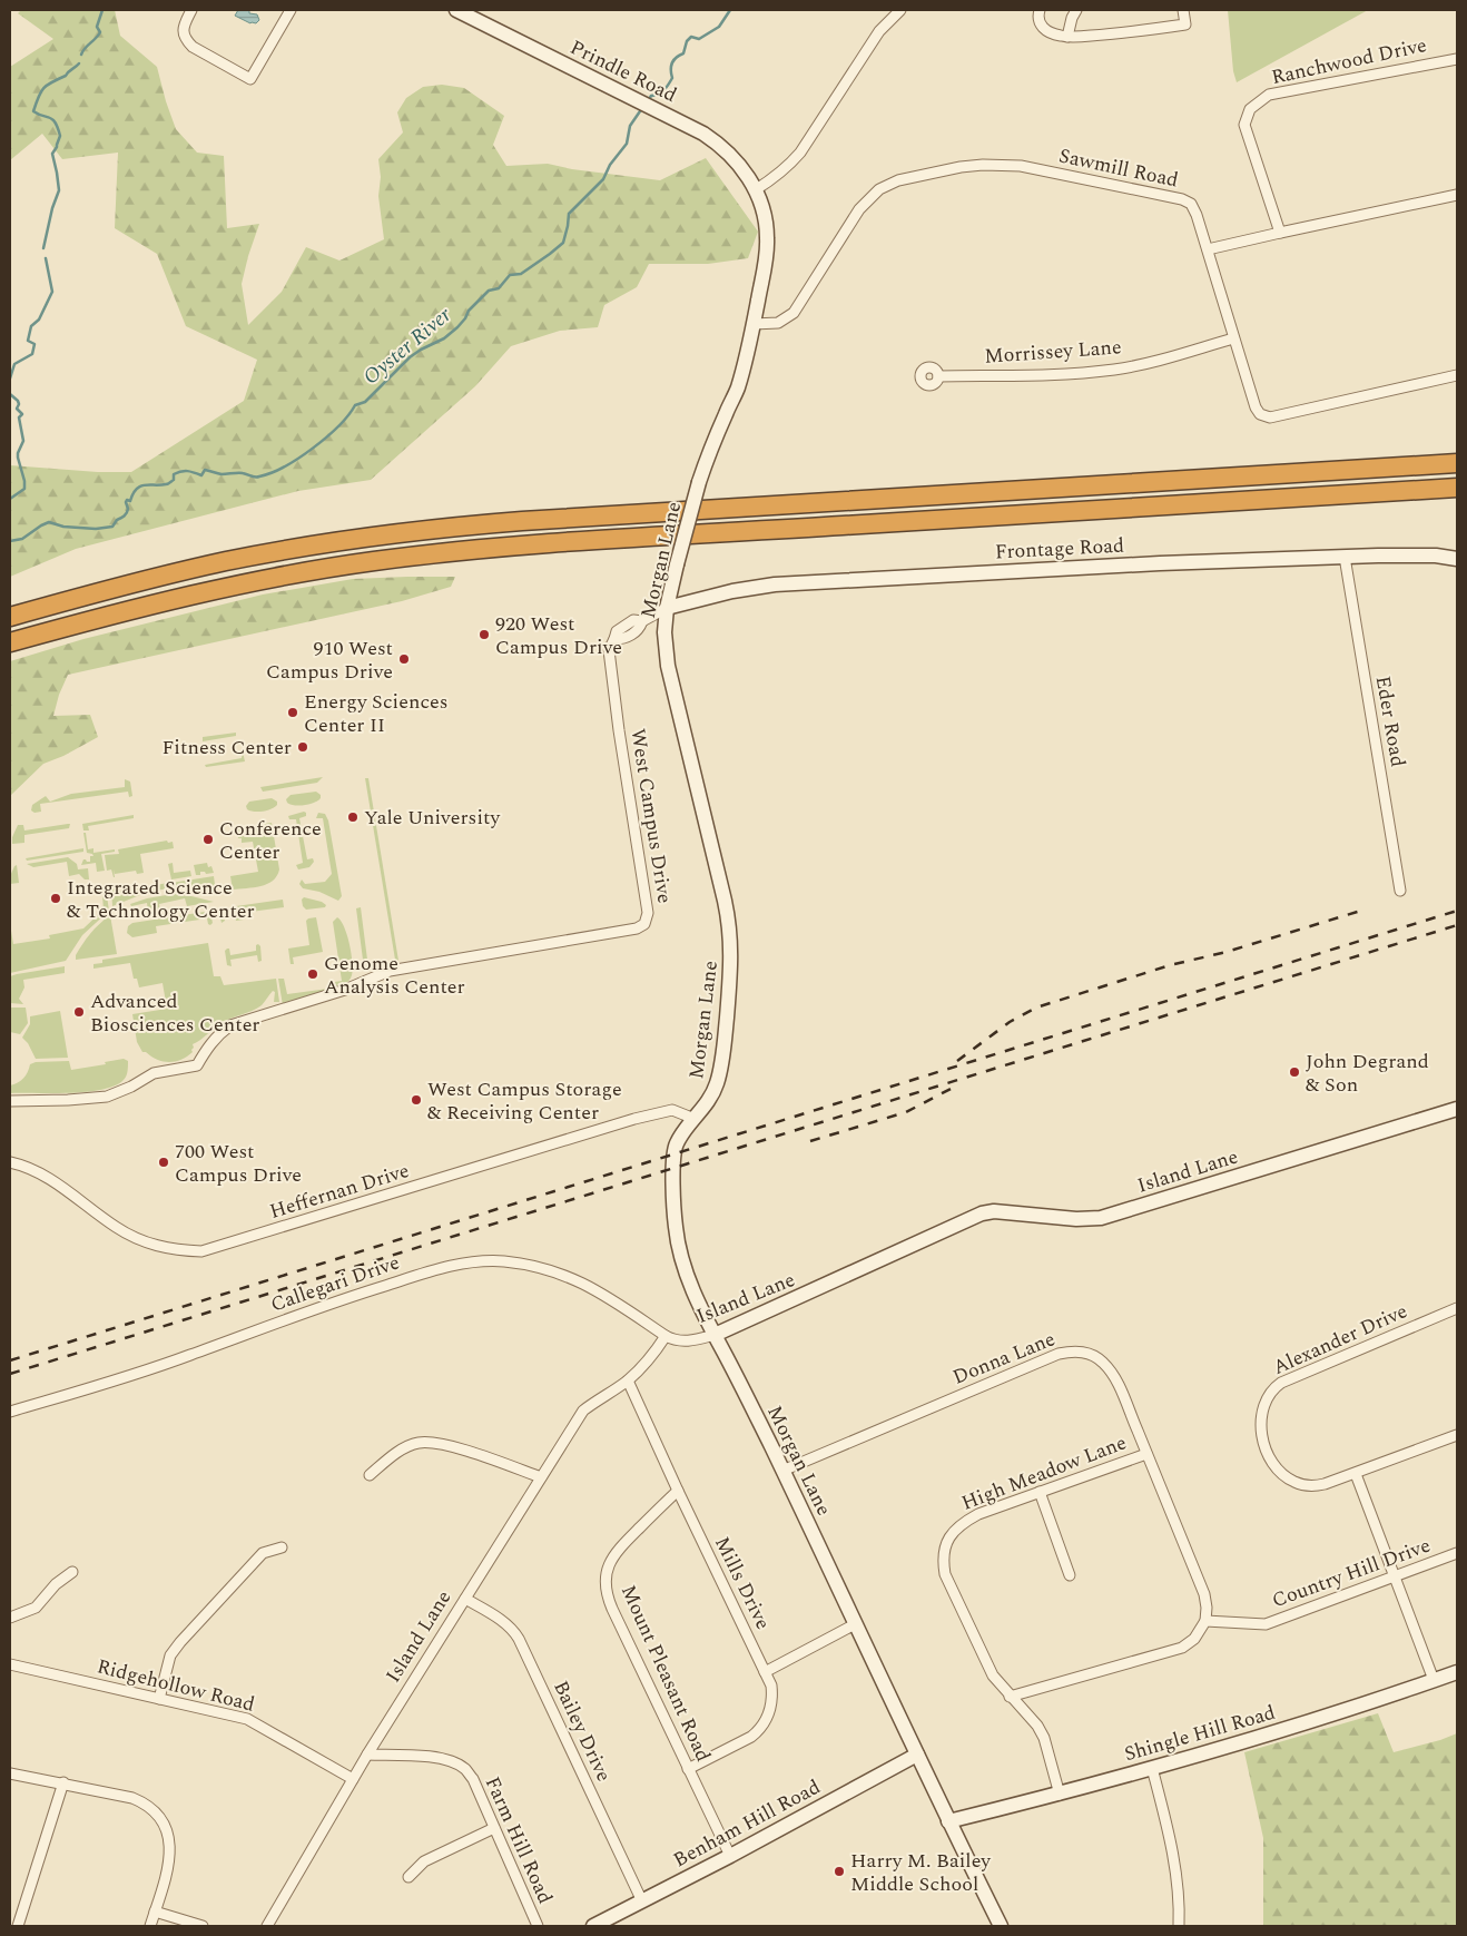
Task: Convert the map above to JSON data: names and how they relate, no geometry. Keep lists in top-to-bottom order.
{
  "streets": {
    "street": [
      "Ranchwood Drive",
      "Prindle Road",
      "Sawmill Road",
      "Morrissey Lane",
      "Frontage Road",
      "Morgan Lane",
      "Eder Road",
      "West Campus Drive",
      "Island Lane",
      "Heffernan Drive",
      "Callegari Drive",
      "Alexander Drive",
      "Donna Lane",
      "High Meadow Lane",
      "Country Hill Drive",
      "Mills Drive",
      "Mount Pleasant Road",
      "Ridgehollow Road",
      "Bailey Drive",
      "Shingle Hill Road",
      "Benham Hill Road",
      "Farm Hill Road"
    ]
  },
  "crossings": [
    ["Prindle Road", "Morgan Lane"],
    ["Sawmill Road", "Morrissey Lane"],
    ["Sawmill Road", "Morgan Lane"],
    ["Frontage Road", "Morgan Lane"],
    ["Frontage Road", "Eder Road"],
    ["Frontage Road", "West Campus Drive"],
    ["Morgan Lane", "West Campus Drive"],
    ["Morgan Lane", "Island Lane"],
    ["Morgan Lane", "Heffernan Drive"],
    ["Morgan Lane", "Donna Lane"],
    ["Morgan Lane", "Shingle Hill Road"],
    ["Morgan Lane", "Benham Hill Road"],
    ["Island Lane", "Callegari Drive"],
    ["Island Lane", "Mills Drive"],
    ["Island Lane", "Ridgehollow Road"],
    ["Island Lane", "Bailey Drive"],
    ["Island Lane", "Farm Hill Road"],
    ["Donna Lane", "High Meadow Lane"],
    ["Donna Lane", "Country Hill Drive"],
    ["High Meadow Lane", "Shingle Hill Road"],
    ["Mills Drive", "Mount Pleasant Road"],
    ["Mount Pleasant Road", "Benham Hill Road"],
    ["Bailey Drive", "Benham Hill Road"]
  ],
  "water": ["Oyster River"],
  "places": [
    "920 West Campus Drive",
    "910 West Campus Drive",
    "Energy Sciences Center II",
    "Fitness Center",
    "Yale University",
    "Conference Center",
    "Integrated Science & Technology Center",
    "Genome Analysis Center",
    "Advanced Biosciences Center",
    "John Degrand & Son",
    "West Campus Storage & Receiving Center",
    "700 West Campus Drive",
    "Harry M. Bailey Middle School"
  ]
}
